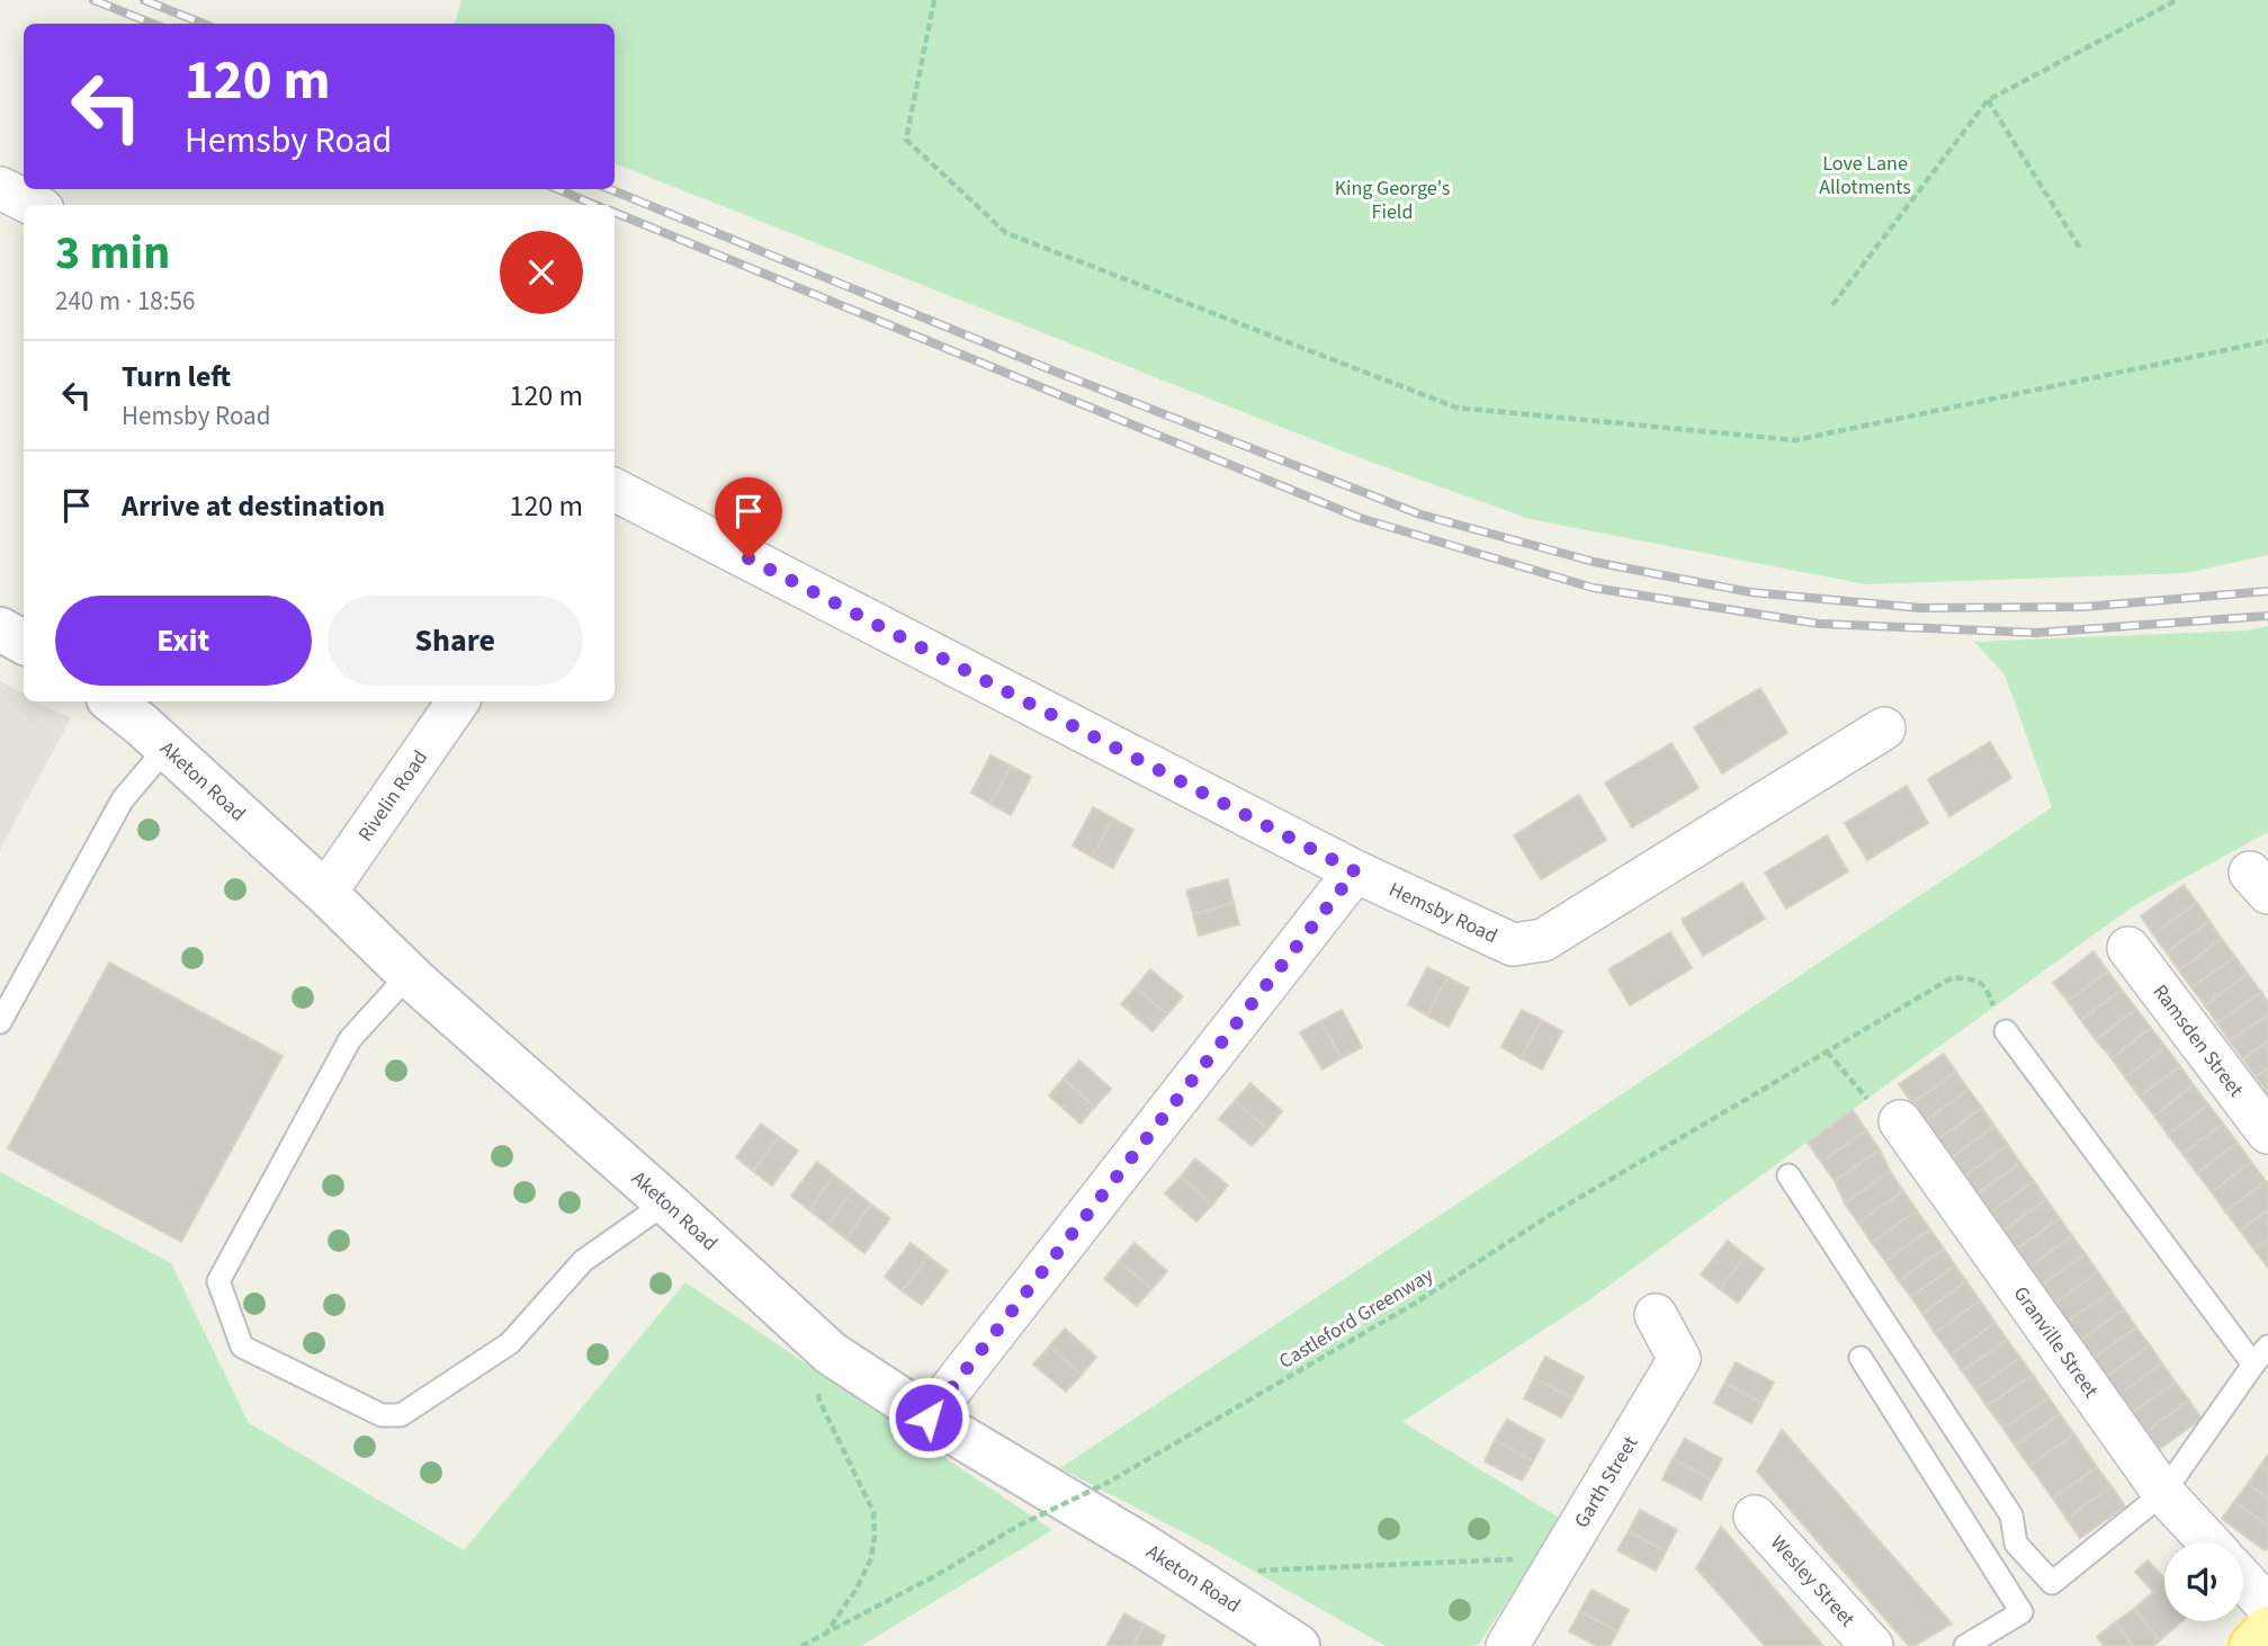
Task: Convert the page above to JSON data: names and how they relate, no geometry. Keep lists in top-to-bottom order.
{
  "streets": {
    "main road": ["Aketon Road"],
    "street": [
      "Rivelin Road",
      "Hemsby Road",
      "Ramsden Street",
      "Granville Street",
      "Garth Street",
      "Wesley Street"
    ],
    "path": ["Castleford Greenway"]
  },
  "crossings": [
    ["Aketon Road", "Rivelin Road"]
  ],
  "parks": ["Love Lane Allotments", "King George's Field"],
  "page": {
    "turn": ["120 m", "Hemsby Road"],
    "heading": ["3 min", "240 m · 18:56"],
    "list": [
      {
        "name": "Turn left",
        "note": "Hemsby Road",
        "value": "120 m"
      },
      {
        "name": "Arrive at destination",
        "value": "120 m"
      }
    ],
    "buttons": ["Exit", "Share"]
  }
}
